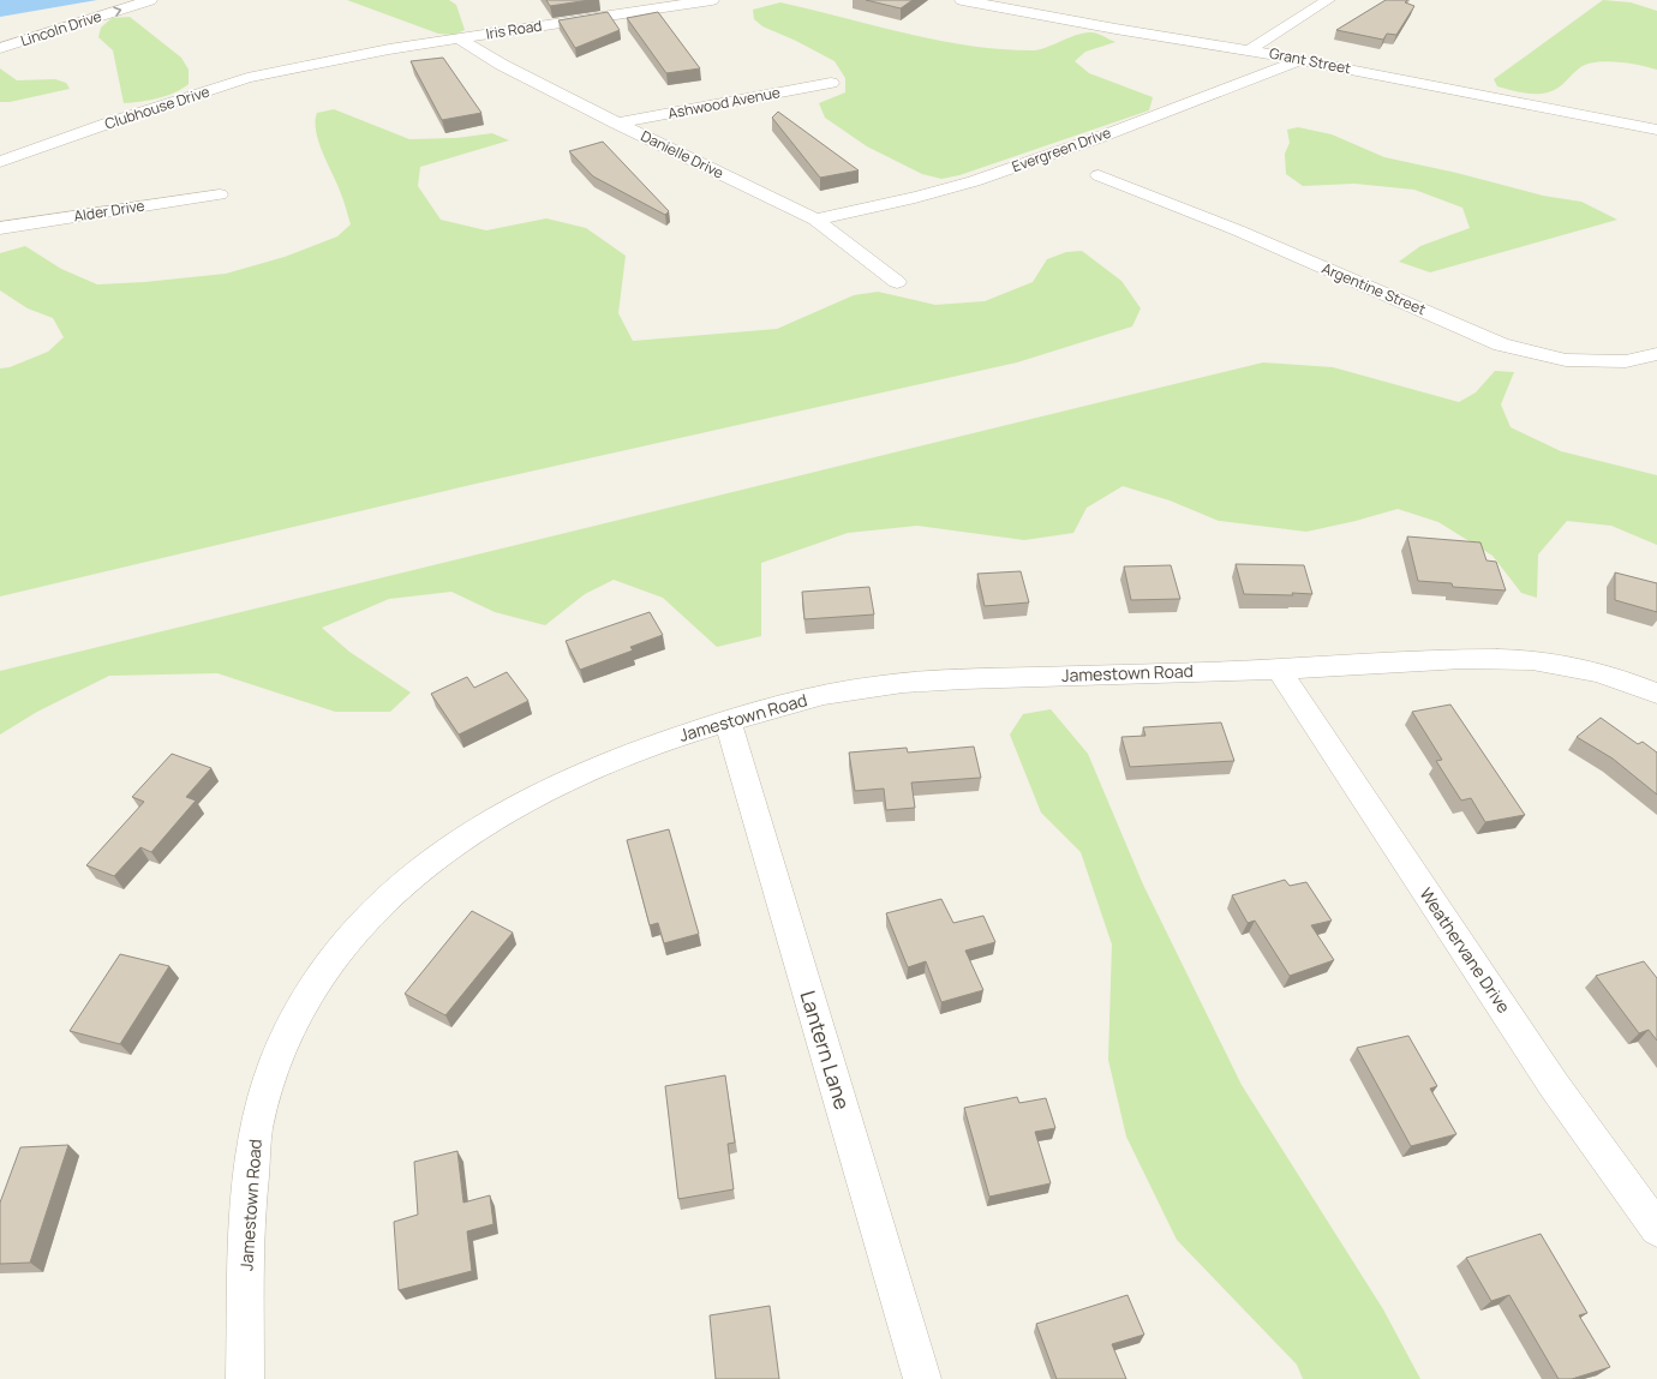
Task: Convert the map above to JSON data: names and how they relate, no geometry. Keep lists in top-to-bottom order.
{
  "streets": {
    "street": [
      "Lincoln Drive",
      "Iris Road",
      "Grant Street",
      "Ashwood Avenue",
      "Clubhouse Drive",
      "Evergreen Drive",
      "Danielle Drive",
      "Alder Drive",
      "Argentine Street",
      "Jamestown Road",
      "Weathervane Drive",
      "Lantern Lane"
    ]
  },
  "crossings": [
    ["Iris Road", "Clubhouse Drive"],
    ["Iris Road", "Danielle Drive"],
    ["Grant Street", "Evergreen Drive"],
    ["Ashwood Avenue", "Danielle Drive"],
    ["Evergreen Drive", "Danielle Drive"],
    ["Jamestown Road", "Weathervane Drive"],
    ["Jamestown Road", "Lantern Lane"]
  ],
  "one_way": ["Lincoln Drive"]
}
